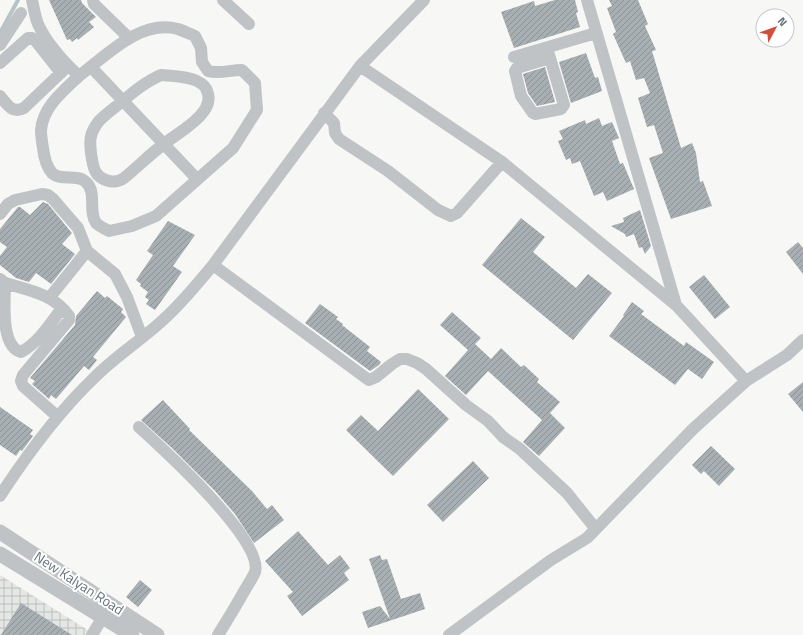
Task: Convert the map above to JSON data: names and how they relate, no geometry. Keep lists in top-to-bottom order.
{
  "streets": {
    "street": ["New Kalyan Road"]
  },
  "north": "top right"
}
